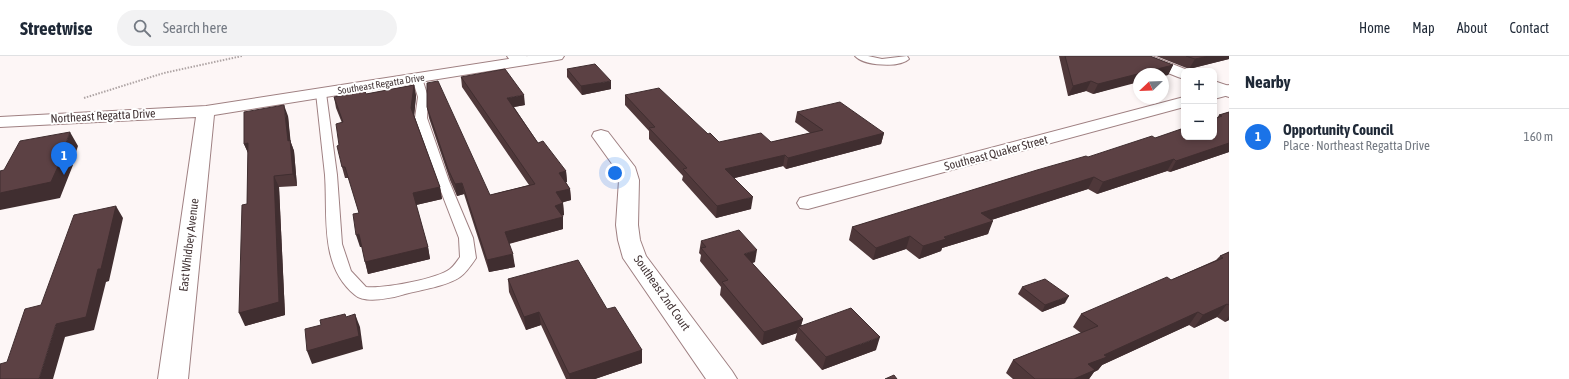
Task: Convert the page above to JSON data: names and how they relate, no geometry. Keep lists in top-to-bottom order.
{
  "streets": {
    "street": [
      "Southeast Regatta Drive",
      "Northeast Regatta Drive",
      "Southeast Quaker Street",
      "East Whidbey Avenue",
      "Southeast 2nd Court"
    ]
  },
  "crossings": [
    ["Southeast Regatta Drive", "Northeast Regatta Drive"],
    ["Southeast Regatta Drive", "East Whidbey Avenue"],
    ["Northeast Regatta Drive", "East Whidbey Avenue"]
  ],
  "north": "bottom left",
  "page": {
    "header": "Streetwise",
    "search": "Search here",
    "nav": [
      "Home",
      "Map",
      "About",
      "Contact"
    ],
    "heading": "Nearby",
    "map_buttons": ["+", "−"],
    "list": [
      {
        "mark": "1",
        "name": "Opportunity Council",
        "note": "Place · Northeast Regatta Drive",
        "value": "160 m"
      }
    ],
    "pins": "1"
  }
}
